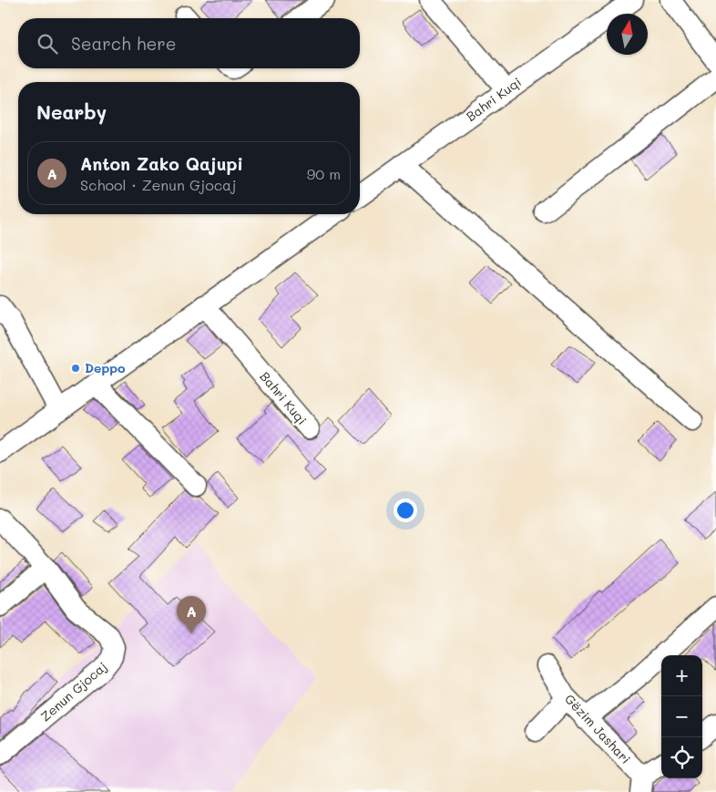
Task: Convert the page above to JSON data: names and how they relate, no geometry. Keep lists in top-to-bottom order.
{
  "streets": {
    "street": ["Bahri Kuqi", "Zenun Gjocaj", "Gëzim Jashari"]
  },
  "places": ["Deppo"],
  "north": "top",
  "page": {
    "search": "Search here",
    "heading": "Nearby",
    "list": [
      {
        "mark": "A",
        "name": "Anton Zako Qajupi",
        "note": "School · Zenun Gjocaj",
        "value": "90 m"
      }
    ],
    "pins": "A",
    "map_buttons": ["+", "−"]
  }
}
